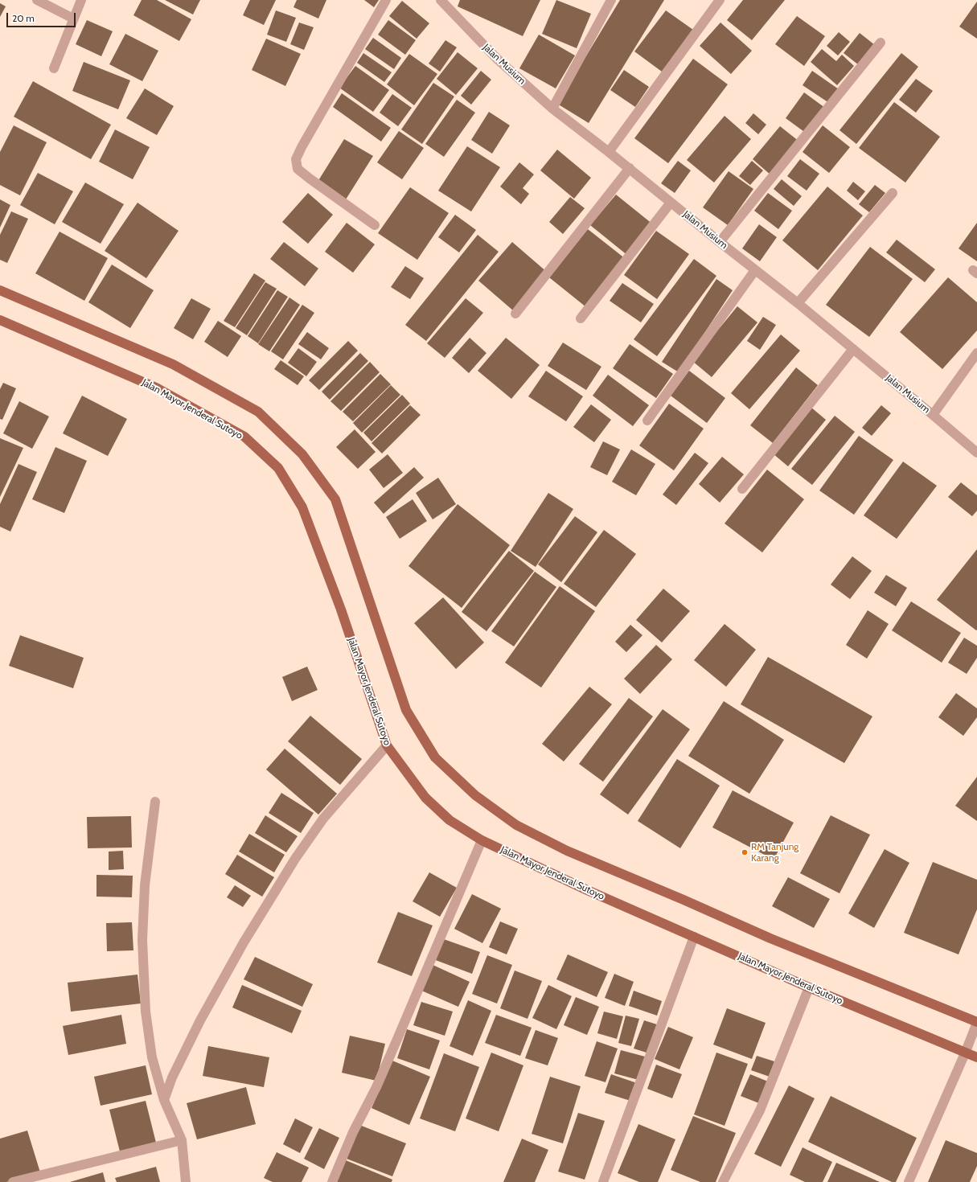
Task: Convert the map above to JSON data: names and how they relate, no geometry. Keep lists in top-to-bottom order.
{
  "streets": {
    "main road": ["Jalan Mayor Jenderal Sutoyo"],
    "street": ["Jalan Musium"]
  },
  "places": ["RM Tanjung Karang"],
  "scale_bar": "20 m"
}
